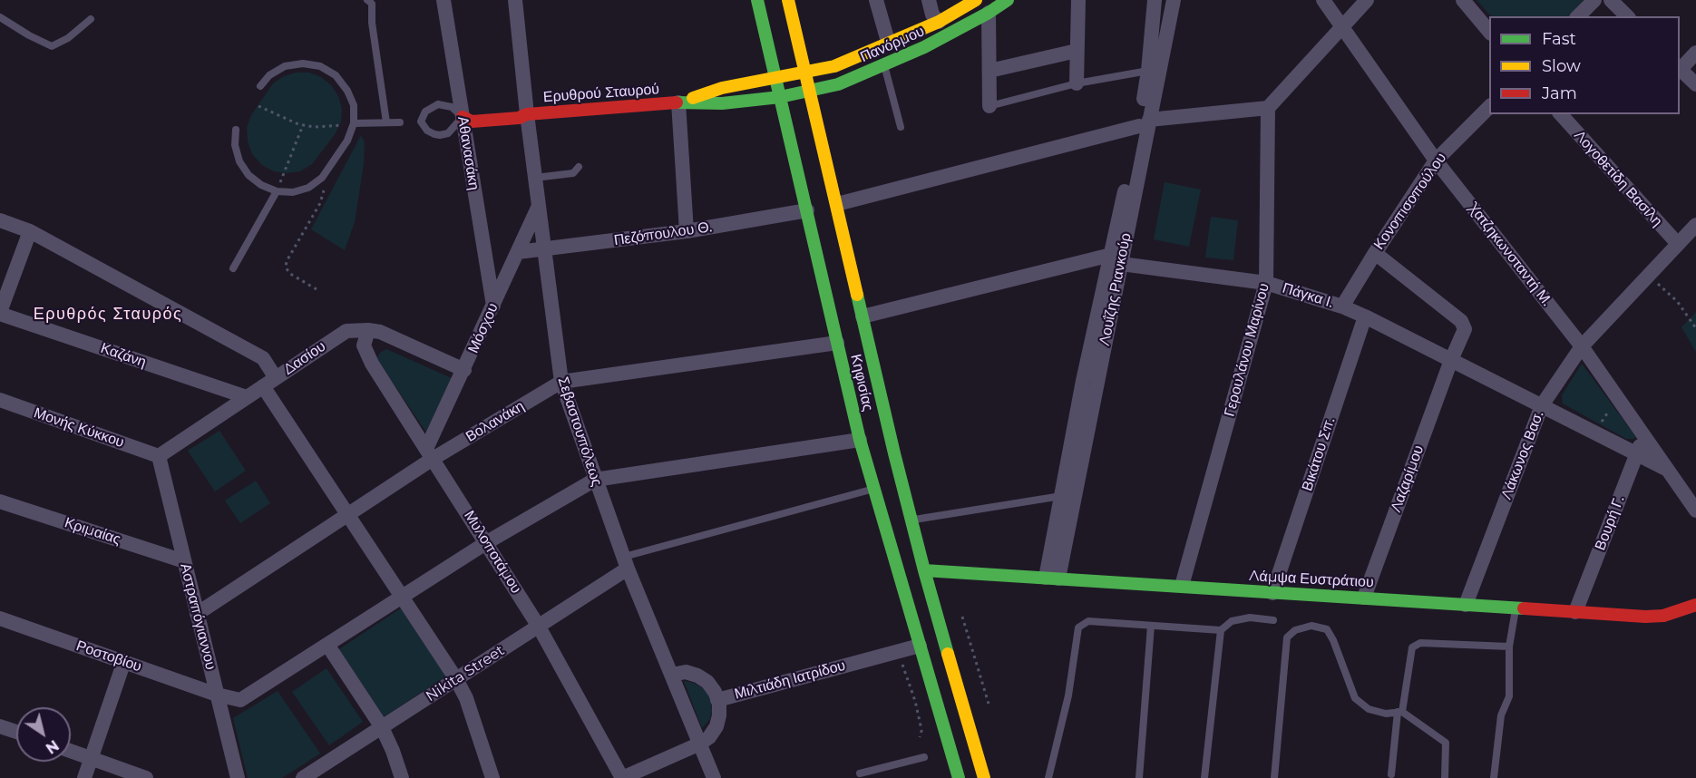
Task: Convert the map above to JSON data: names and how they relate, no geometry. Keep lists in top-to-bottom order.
{
  "streets": {
    "street": [
      "Πανόρμου",
      "Ερυθρού Σταυρού",
      "Αθανασάκη",
      "Λογοθετίδη Βασίλη",
      "Κονοπισοπούλου",
      "Πεζόπουλου Θ.",
      "Χατζηκωνσταντή Μ.",
      "Λουΐζης Ριανκούρ",
      "Πάγκα Ι.",
      "Μόσχου",
      "Γερουλάνου Μαρίνου",
      "Καζάνη",
      "Δασίου",
      "Κηφισίας",
      "Βολανάκη",
      "Μονής Κύκκου",
      "Σεβαστουπόλεως",
      "Βικάτου Σπ.",
      "Λάκωνος Βασ.",
      "Λαζαρίμου",
      "Βουρή Γ.",
      "Κριμαίας",
      "Μυλοποτάμου",
      "Λάμψα Ευστράτιου",
      "Αστραπόγιαννου",
      "Ροστοβίου",
      "Nikita Street",
      "Μιλτιάδη Ιατρίδου"
    ]
  },
  "crossings": [
    ["Πανόρμου", "Ερυθρού Σταυρού"],
    ["Πανόρμου", "Κηφισίας"],
    ["Ερυθρού Σταυρού", "Αθανασάκη"],
    ["Ερυθρού Σταυρού", "Κηφισίας"],
    ["Ερυθρού Σταυρού", "Σεβαστουπόλεως"],
    ["Αθανασάκη", "Μόσχου"],
    ["Λογοθετίδη Βασίλη", "Λάκωνος Βασ."],
    ["Κονοπισοπούλου", "Χατζηκωνσταντή Μ."],
    ["Κονοπισοπούλου", "Πάγκα Ι."],
    ["Πεζόπουλου Θ.", "Μόσχου"],
    ["Πεζόπουλου Θ.", "Κηφισίας"],
    ["Πεζόπουλου Θ.", "Σεβαστουπόλεως"],
    ["Χατζηκωνσταντή Μ.", "Πάγκα Ι."],
    ["Χατζηκωνσταντή Μ.", "Λάκωνος Βασ."],
    ["Χατζηκωνσταντή Μ.", "Βουρή Γ."],
    ["Λουΐζης Ριανκούρ", "Πάγκα Ι."],
    ["Λουΐζης Ριανκούρ", "Λάμψα Ευστράτιου"],
    ["Πάγκα Ι.", "Γερουλάνου Μαρίνου"],
    ["Πάγκα Ι.", "Κηφισίας"],
    ["Πάγκα Ι.", "Βικάτου Σπ."],
    ["Πάγκα Ι.", "Λάκωνος Βασ."],
    ["Πάγκα Ι.", "Λαζαρίμου"],
    ["Πάγκα Ι.", "Βουρή Γ."],
    ["Μόσχου", "Δασίου"],
    ["Μόσχου", "Βολανάκη"],
    ["Μόσχου", "Σεβαστουπόλεως"],
    ["Μόσχου", "Μυλοποτάμου"],
    ["Γερουλάνου Μαρίνου", "Λάμψα Ευστράτιου"],
    ["Καζάνη", "Δασίου"],
    ["Δασίου", "Μονής Κύκκου"],
    ["Δασίου", "Μυλοποτάμου"],
    ["Δασίου", "Αστραπόγιαννου"],
    ["Κηφισίας", "Βολανάκη"],
    ["Κηφισίας", "Λάμψα Ευστράτιου"],
    ["Κηφισίας", "Μιλτιάδη Ιατρίδου"],
    ["Βολανάκη", "Σεβαστουπόλεως"],
    ["Βολανάκη", "Μυλοποτάμου"],
    ["Βολανάκη", "Αστραπόγιαννου"],
    ["Μονής Κύκκου", "Αστραπόγιαννου"],
    ["Σεβαστουπόλεως", "Ροστοβίου"],
    ["Σεβαστουπόλεως", "Nikita Street"],
    ["Σεβαστουπόλεως", "Μιλτιάδη Ιατρίδου"],
    ["Βικάτου Σπ.", "Λάμψα Ευστράτιου"],
    ["Λάκωνος Βασ.", "Λάμψα Ευστράτιου"],
    ["Λαζαρίμου", "Λάμψα Ευστράτιου"],
    ["Βουρή Γ.", "Λάμψα Ευστράτιου"],
    ["Κριμαίας", "Αστραπόγιαννου"],
    ["Μυλοποτάμου", "Ροστοβίου"],
    ["Μυλοποτάμου", "Nikita Street"],
    ["Αστραπόγιαννου", "Ροστοβίου"]
  ],
  "districts": ["Ερυθρός Σταυρός"],
  "legend": ["Fast", "Slow", "Jam"],
  "north": "bottom right"
}
